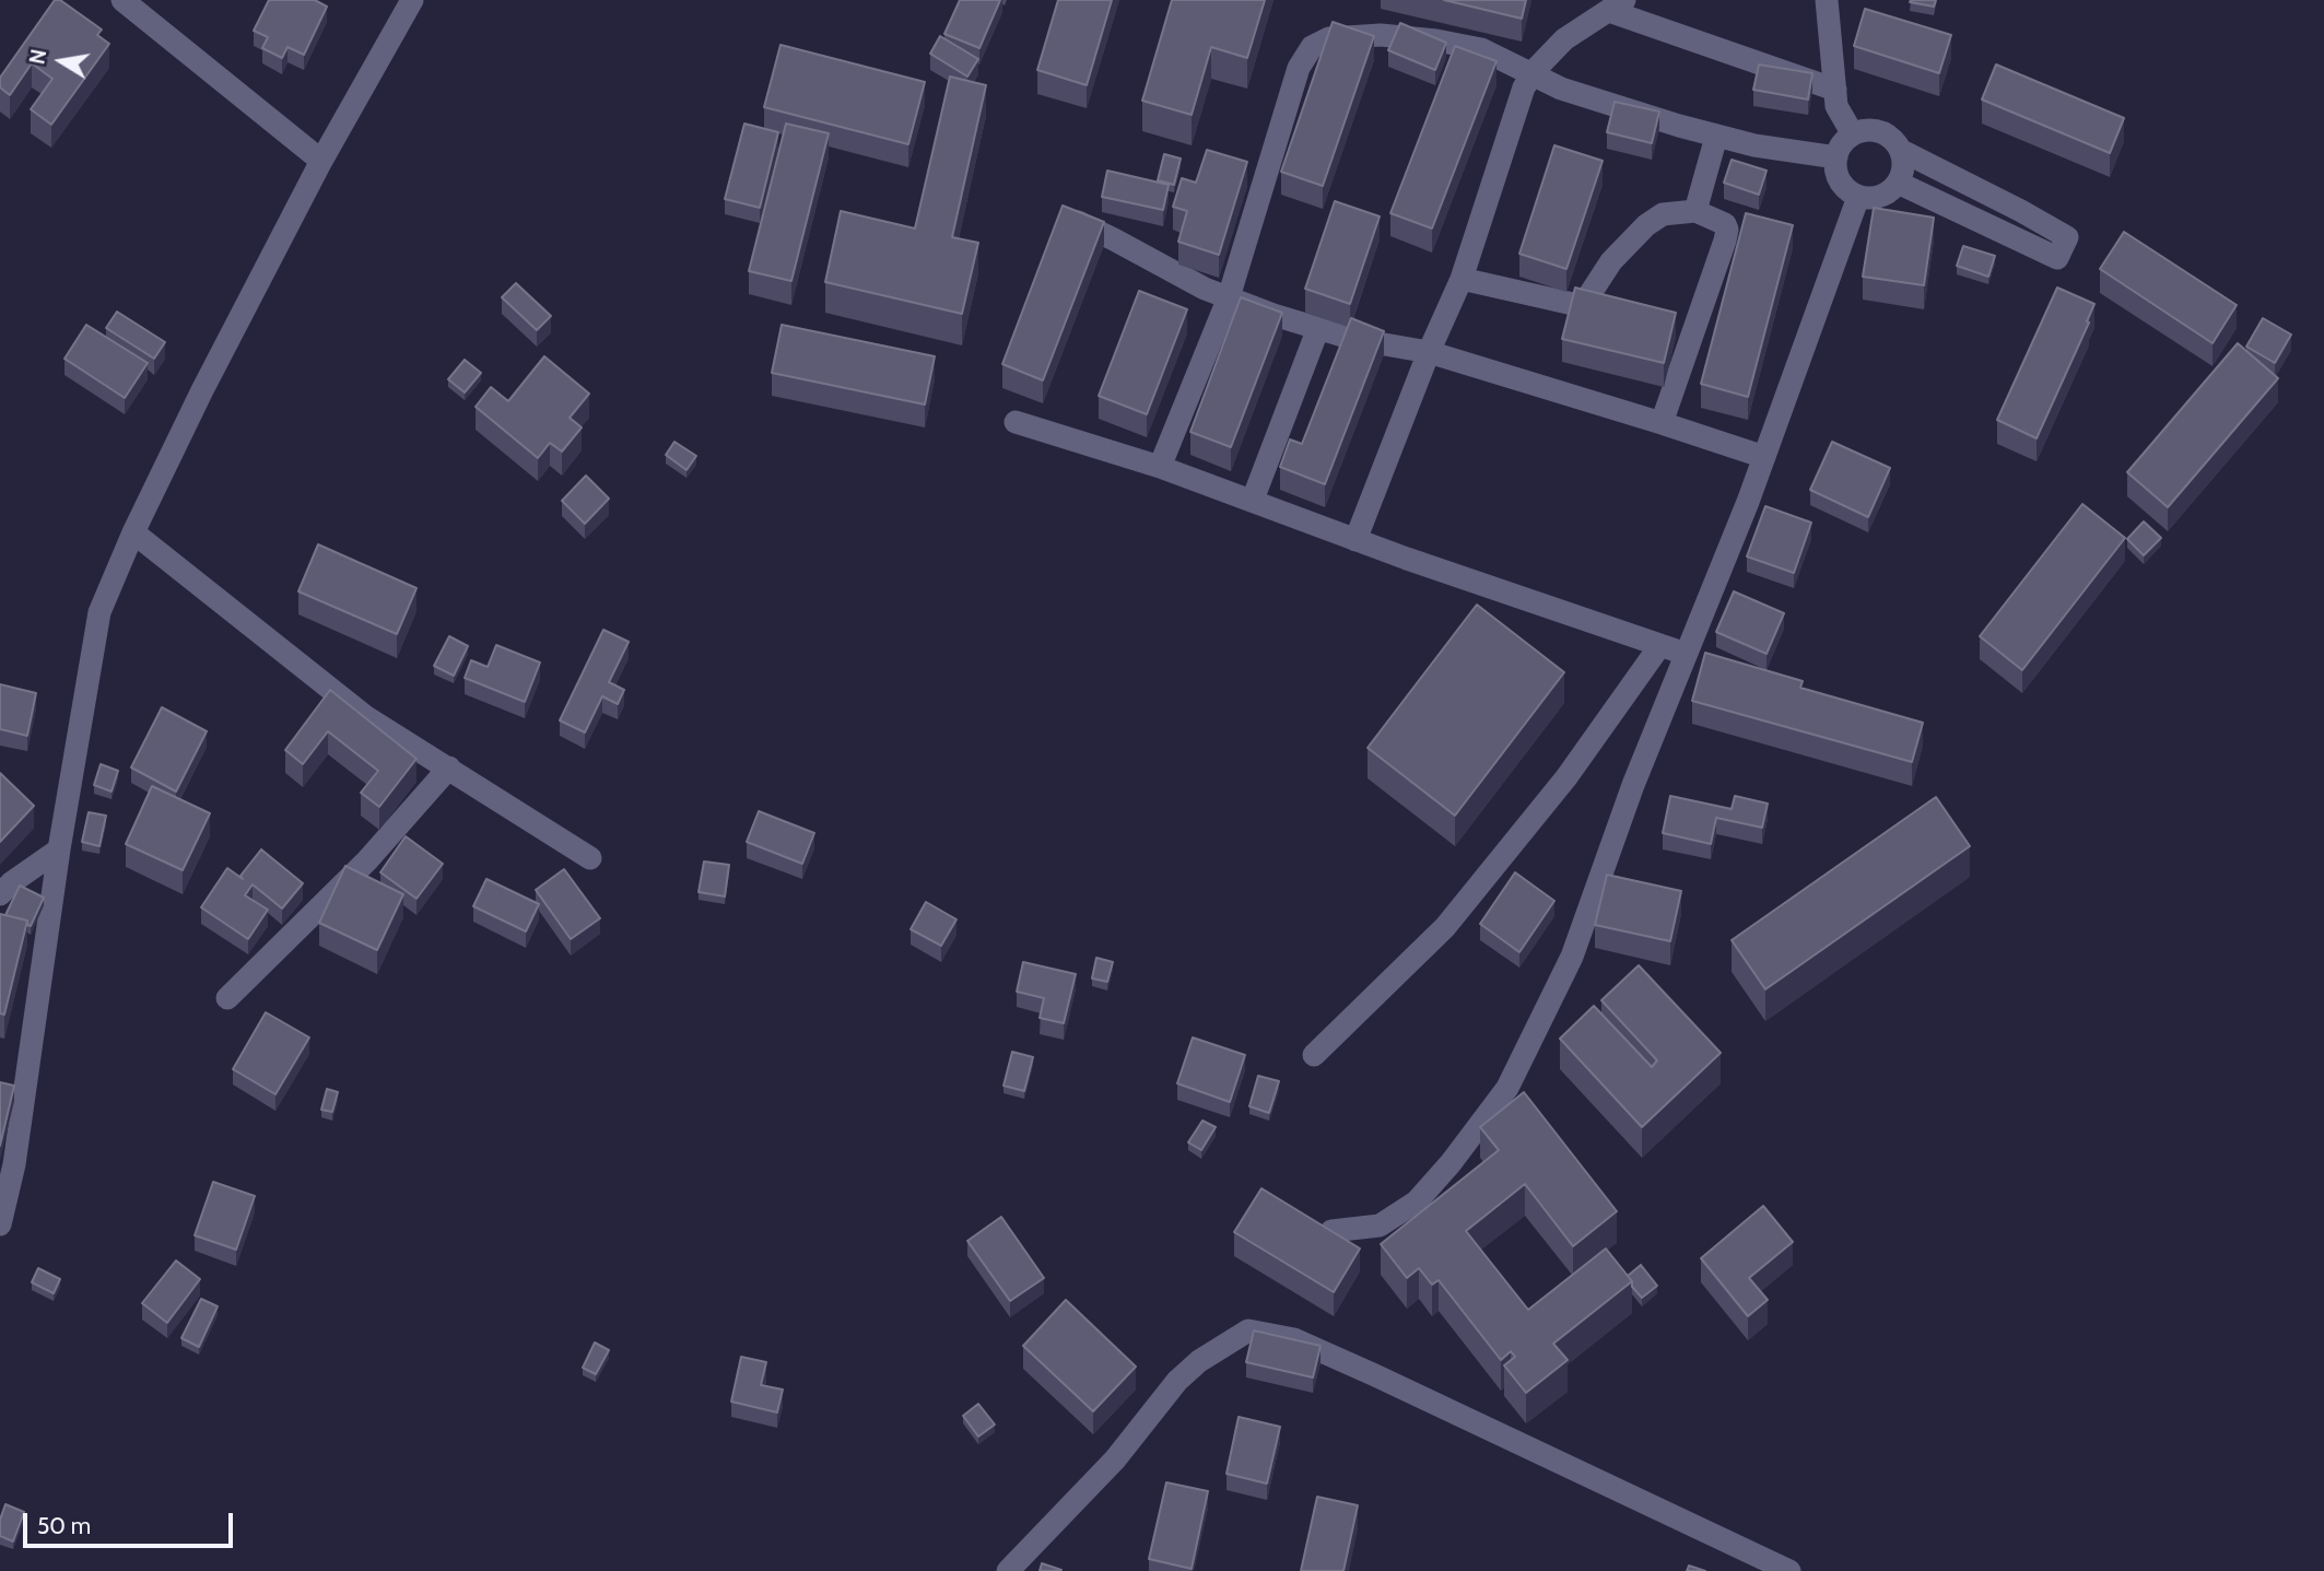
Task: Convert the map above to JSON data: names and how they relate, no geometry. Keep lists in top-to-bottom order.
{
  "scale_bar": "50 m",
  "north": "left"
}
